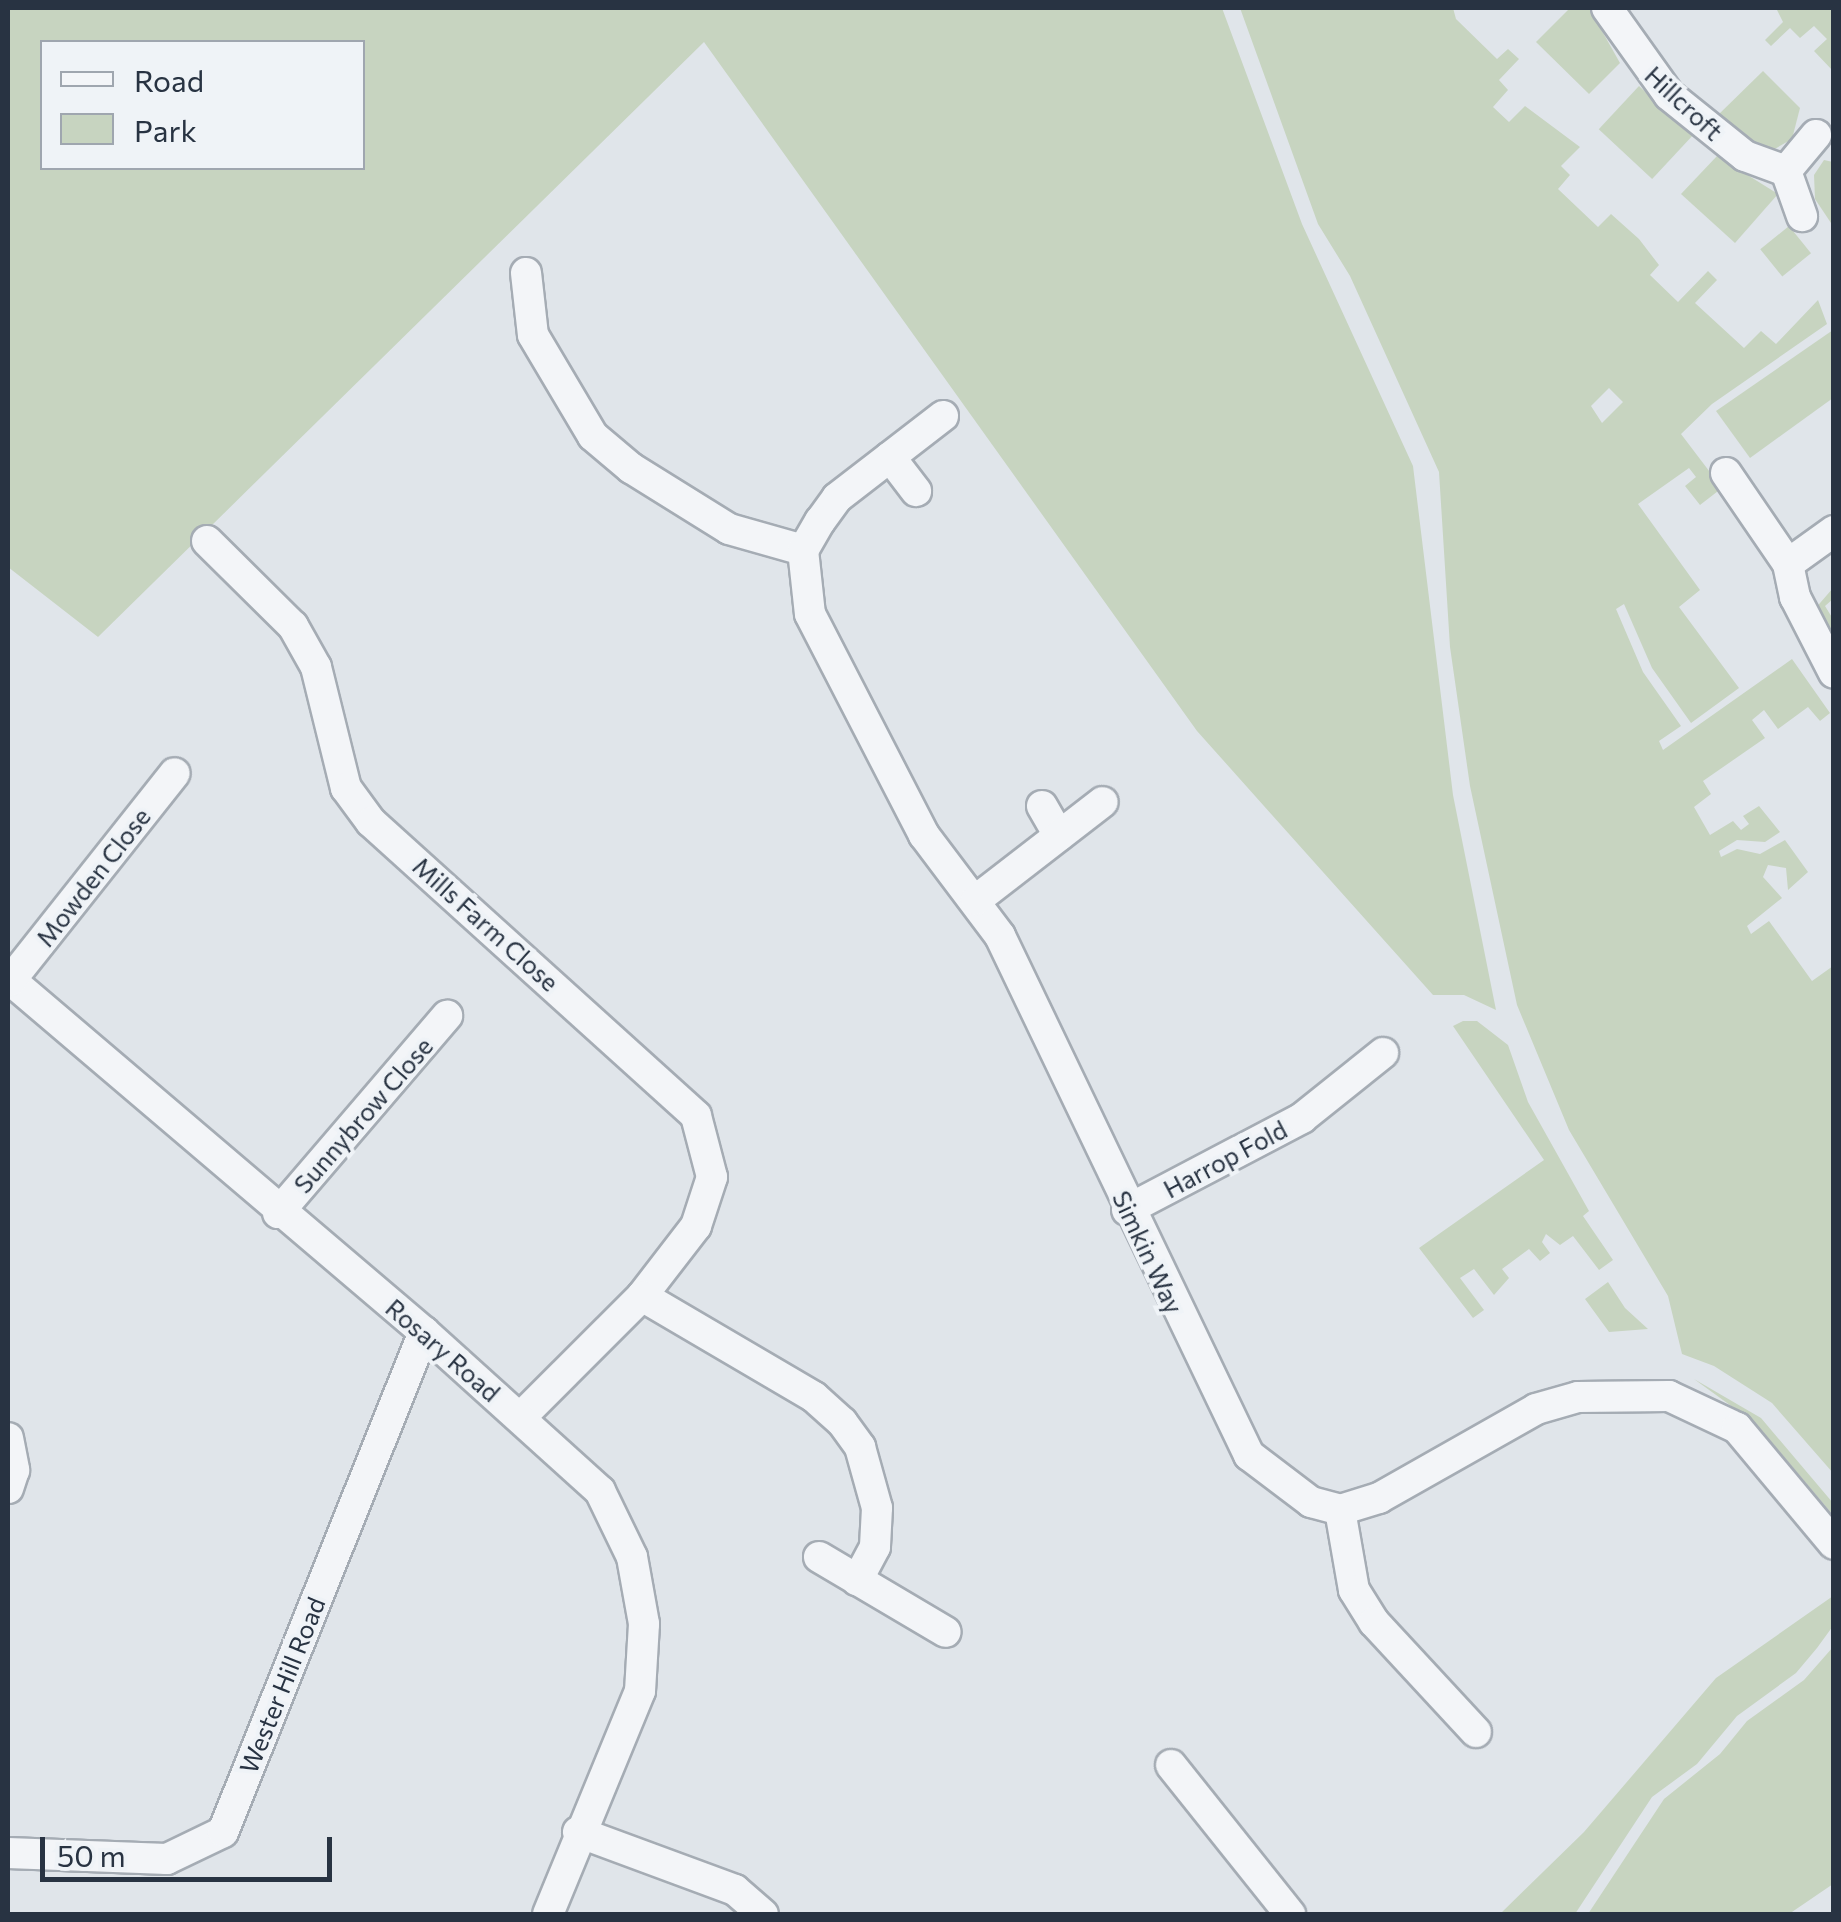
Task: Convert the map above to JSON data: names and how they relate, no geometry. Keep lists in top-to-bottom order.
{
  "streets": {
    "street": [
      "Hillcroft",
      "Mowden Close",
      "Mills Farm Close",
      "Sunnybrow Close",
      "Harrop Fold",
      "Simkin Way",
      "Rosary Road",
      "Wester Hill Road"
    ]
  },
  "crossings": [
    ["Mowden Close", "Rosary Road"],
    ["Mills Farm Close", "Rosary Road"],
    ["Sunnybrow Close", "Rosary Road"],
    ["Harrop Fold", "Simkin Way"],
    ["Rosary Road", "Wester Hill Road"]
  ],
  "legend": ["Road", "Park"],
  "scale_bar": "50 m"
}
